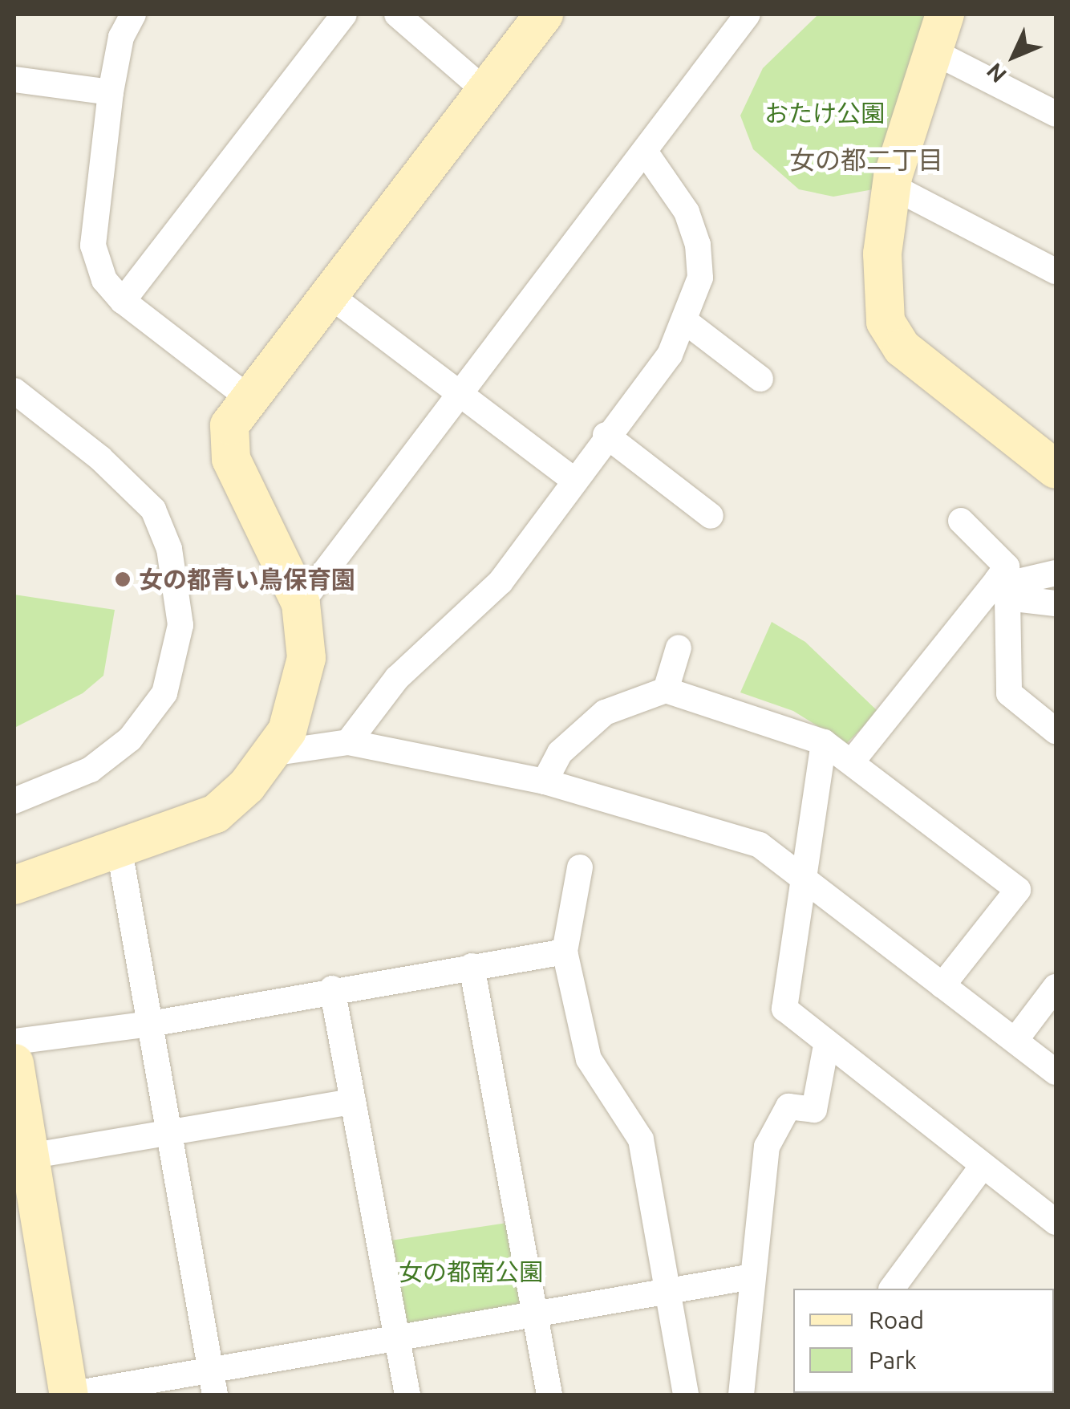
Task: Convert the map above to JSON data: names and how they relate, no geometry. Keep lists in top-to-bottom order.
{
  "districts": ["女の都二丁目"],
  "parks": ["おたけ公園", "女の都南公園"],
  "places": ["女の都青い鳥保育園"],
  "legend": ["Road", "Park"],
  "north": "bottom left"
}
